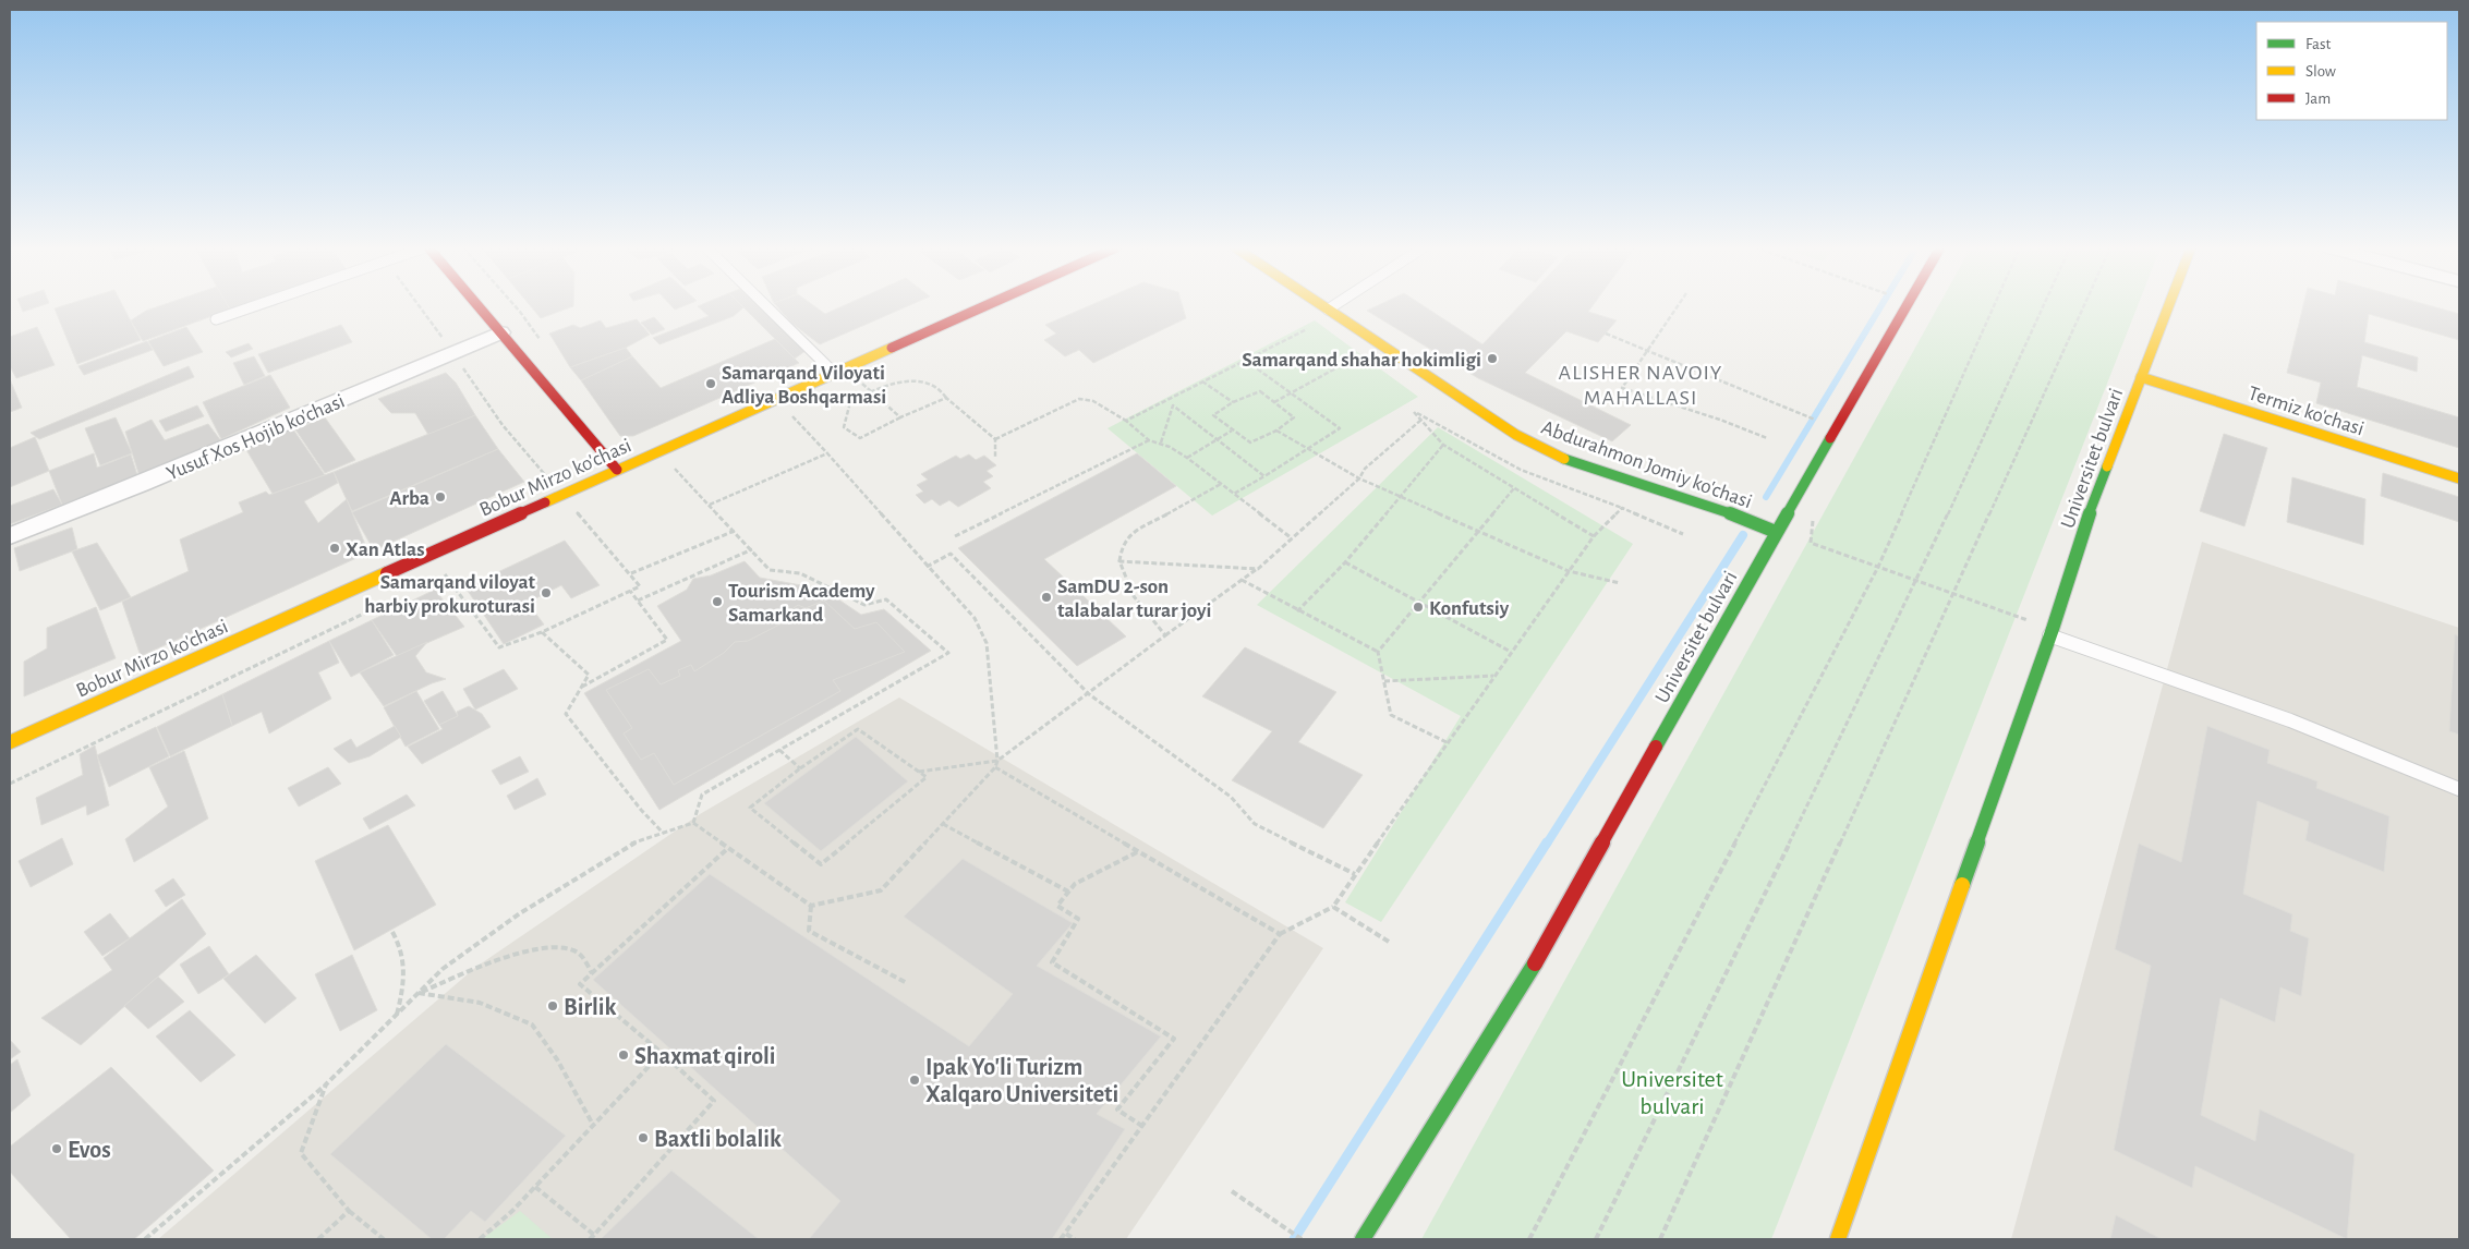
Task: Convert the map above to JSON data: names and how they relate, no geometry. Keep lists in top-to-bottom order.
{
  "streets": {
    "main road": [
      "Termiz ko'chasi",
      "Universitet bulvari",
      "Abdurahmon Jomiy ko'chasi",
      "Bobur Mirzo ko'chasi"
    ],
    "street": ["Yusuf Xos Hojib ko'chasi"]
  },
  "crossings": [
    ["Termiz ko'chasi", "Universitet bulvari"],
    ["Universitet bulvari", "Abdurahmon Jomiy ko'chasi"]
  ],
  "districts": ["ALISHER NAVOIY MAHALLASI"],
  "parks": ["Universitet bulvari"],
  "places": [
    "Samarqand shahar hokimligi",
    "Samarqand Viloyati Adliya Boshqarmasi",
    "Arba",
    "Xan Atlas",
    "Samarqand viloyat harbiy prokuroturasi",
    "SamDU 2-son talabalar turar joyi",
    "Tourism Academy Samarkand",
    "Konfutsiy",
    "Birlik",
    "Shaxmat qiroli",
    "Ipak Yo'li Turizm Xalqaro Universiteti",
    "Baxtli bolalik",
    "Evos"
  ],
  "legend": ["Fast", "Slow", "Jam"]
}
